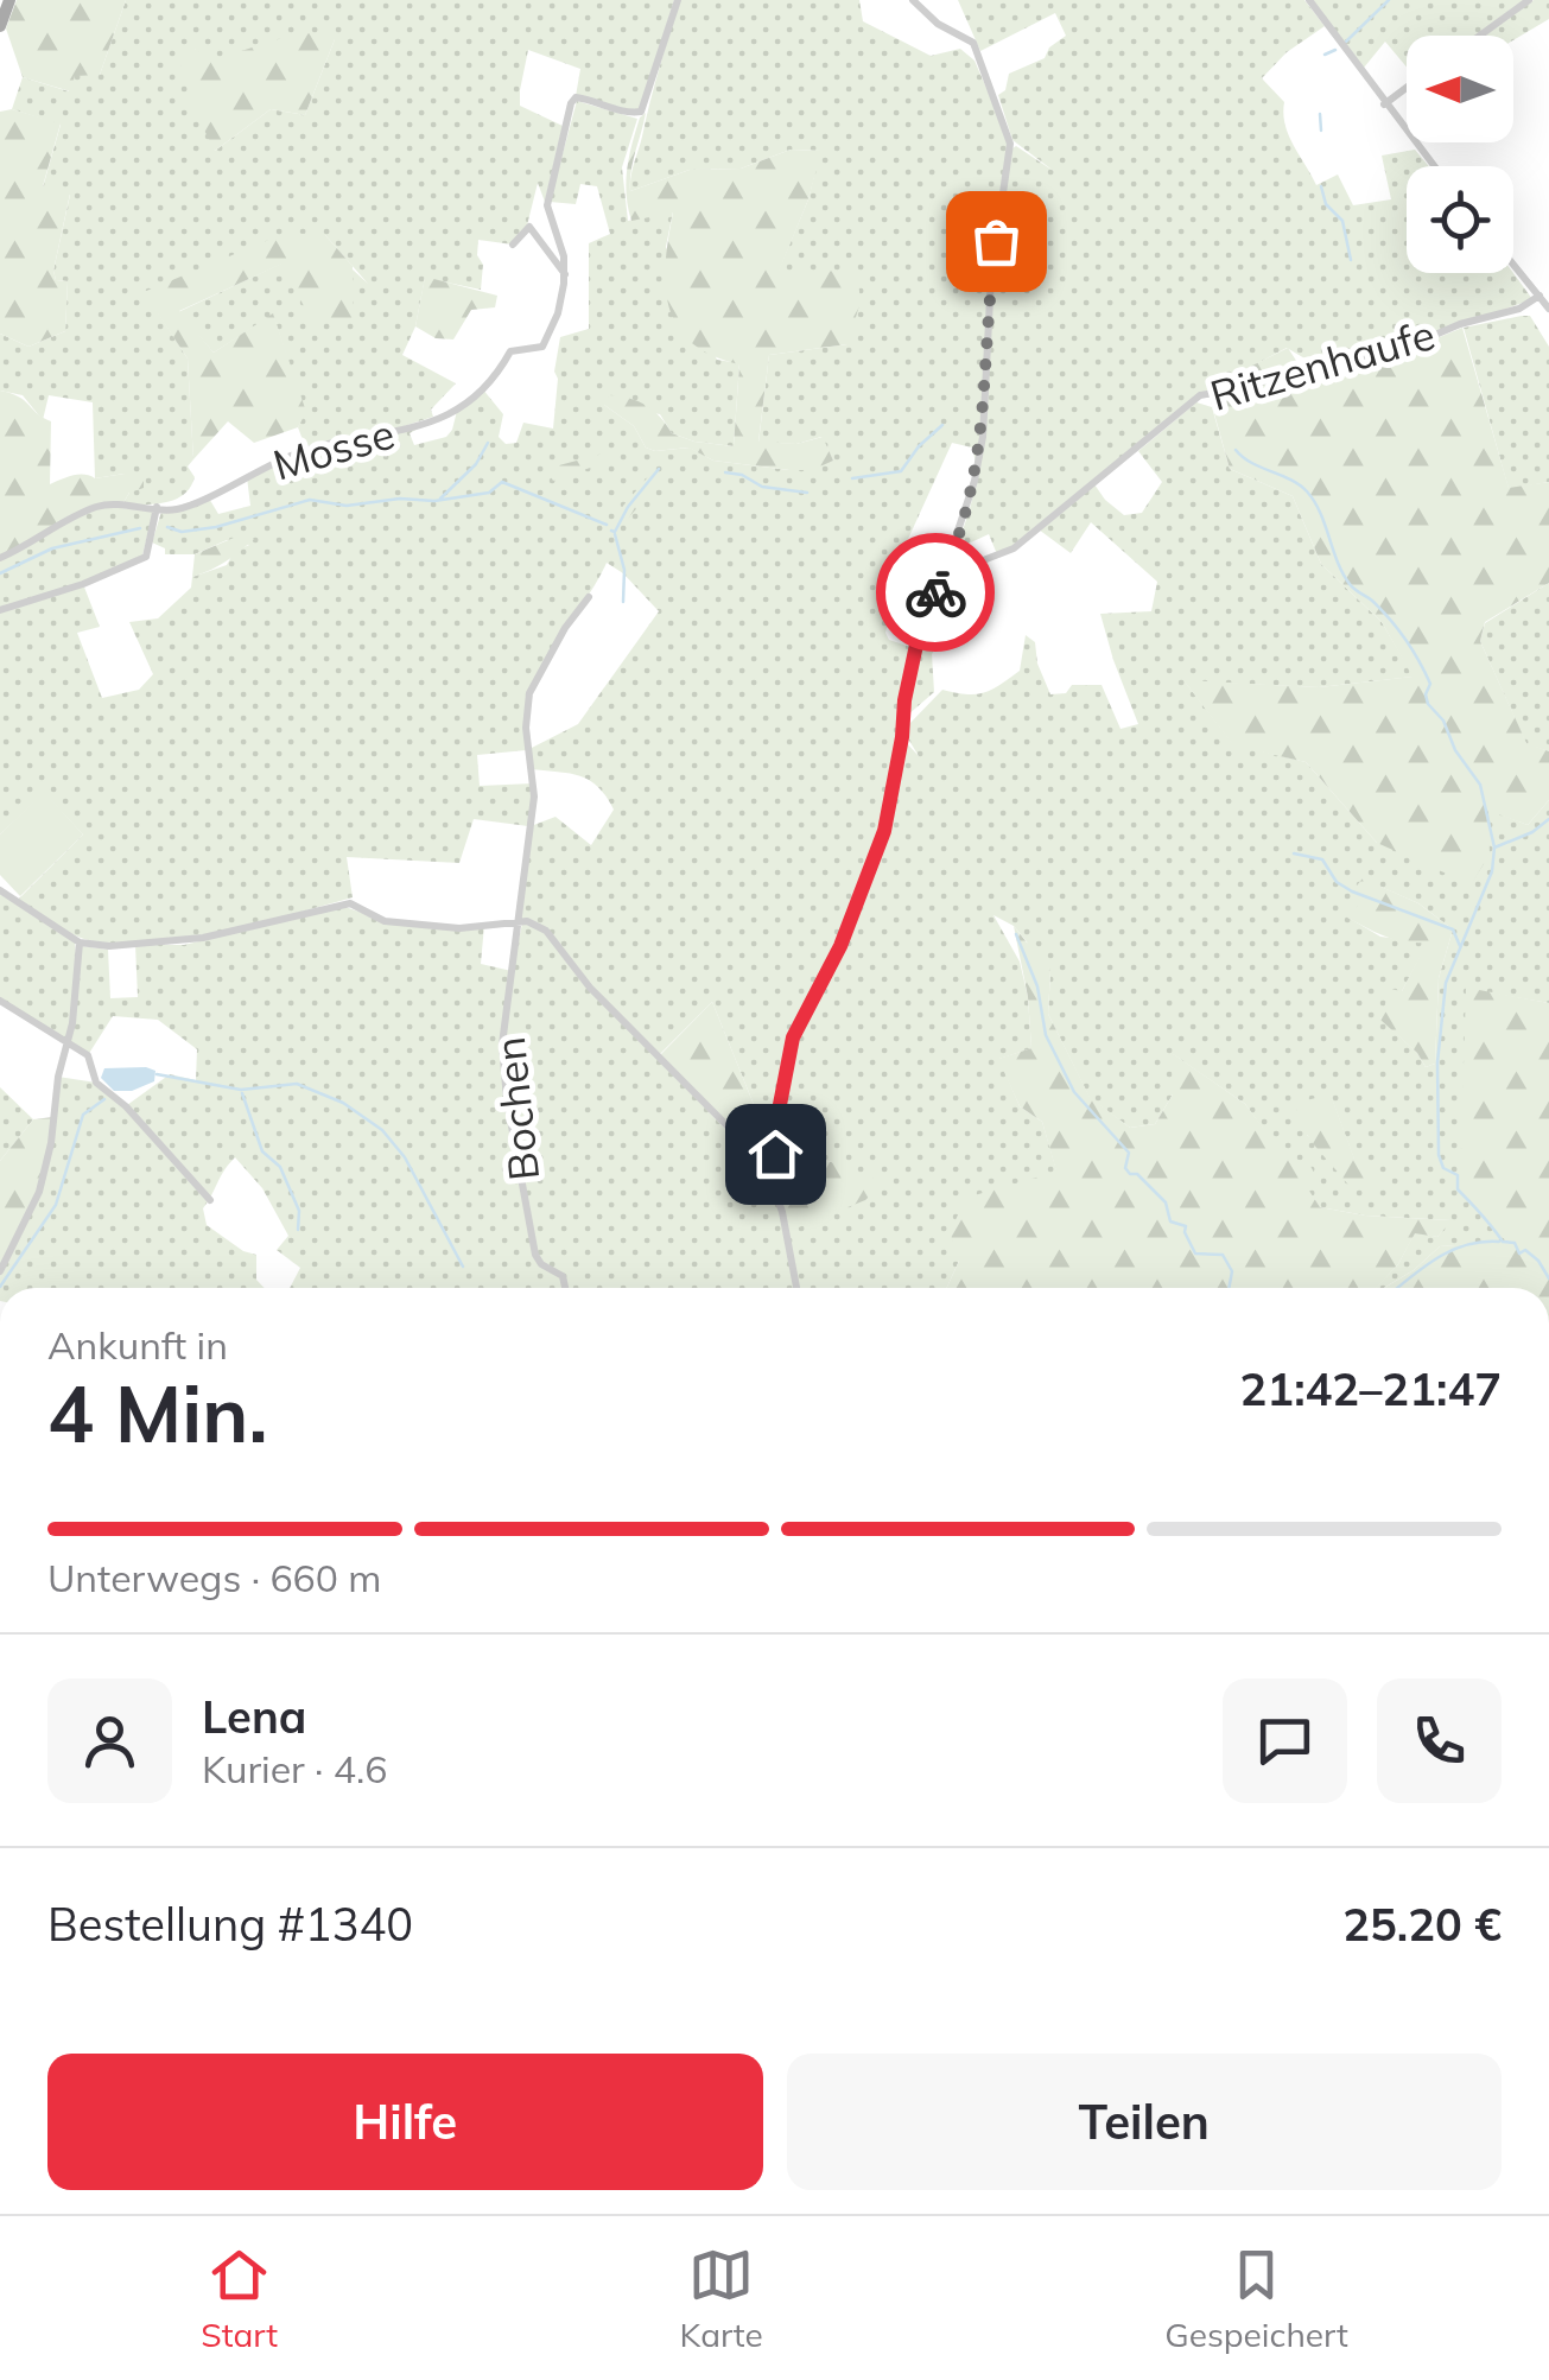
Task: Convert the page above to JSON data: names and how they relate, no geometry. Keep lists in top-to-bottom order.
{
  "streets": {
    "street": ["Ritzenhaufe", "Mosse", "Bochen"]
  },
  "north": "left",
  "page": {
    "heading": ["4 Min.", "Ankunft in", "21:42–21:47"],
    "panel": [
      "Lena",
      "Kurier · 4.6",
      "Bestellung #1340",
      "25.20 €"
    ],
    "bar": "Unterwegs · 660 m",
    "buttons": ["Hilfe", "Teilen"],
    "tabs": ["Start", "Karte", "Gespeichert"]
  }
}
